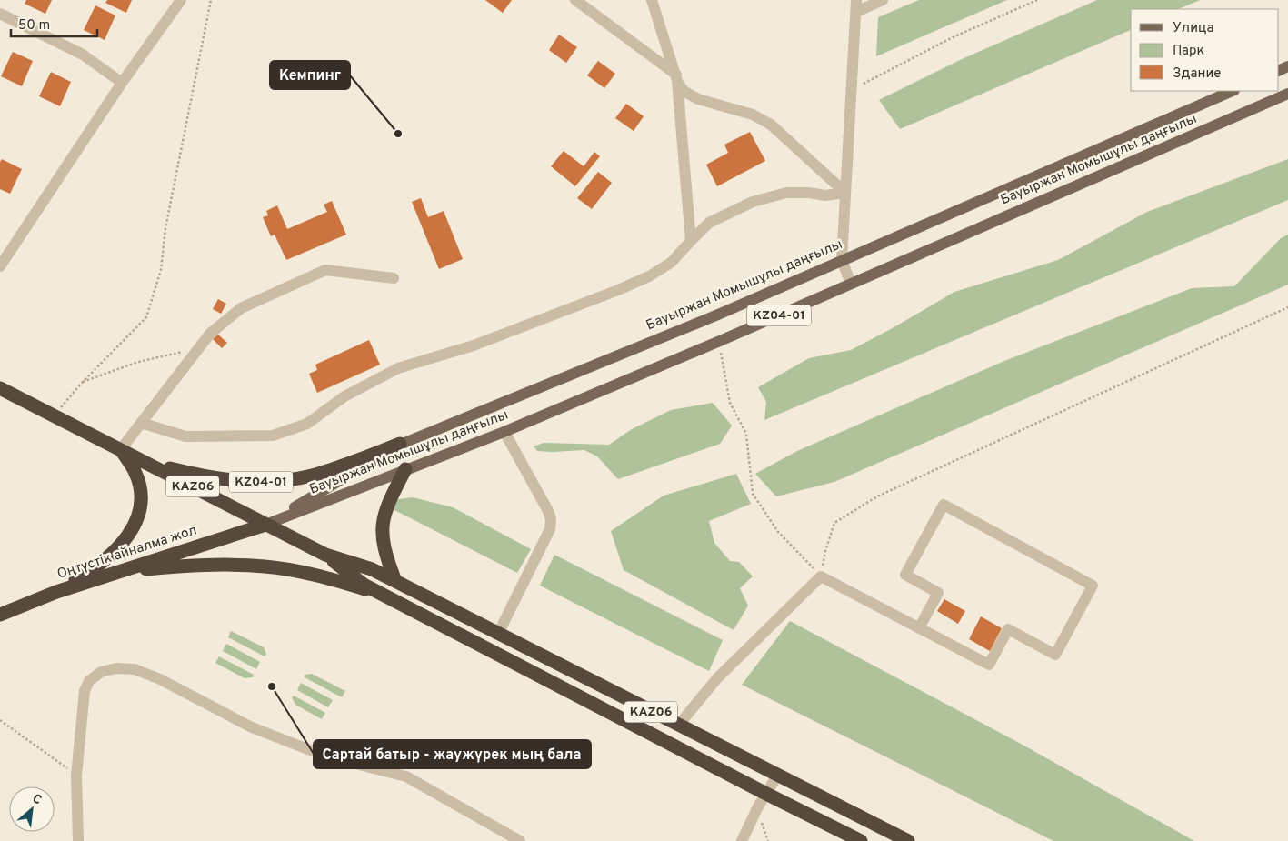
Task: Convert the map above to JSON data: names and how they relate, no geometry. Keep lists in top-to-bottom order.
{
  "streets": {
    "highway": ["KZ04-01", "KАZ06", "Оңтүстік айналма жол"],
    "main road": ["Бауыржан Момышұлы даңғылы"]
  },
  "crossings": [
    ["Бауыржан Момышұлы даңғылы", "KZ04-01"],
    ["Бауыржан Момышұлы даңғылы", "KАZ06"],
    ["Бауыржан Момышұлы даңғылы", "Оңтүстік айналма жол"],
    ["KZ04-01", "KАZ06"],
    ["KАZ06", "Оңтүстік айналма жол"]
  ],
  "places": ["Кемпинг", "Сартай батыр - жаужүрек мың бала"],
  "legend": ["Улица", "Парк", "Здание"],
  "scale_bar": "50 m",
  "north": "top right"
}
